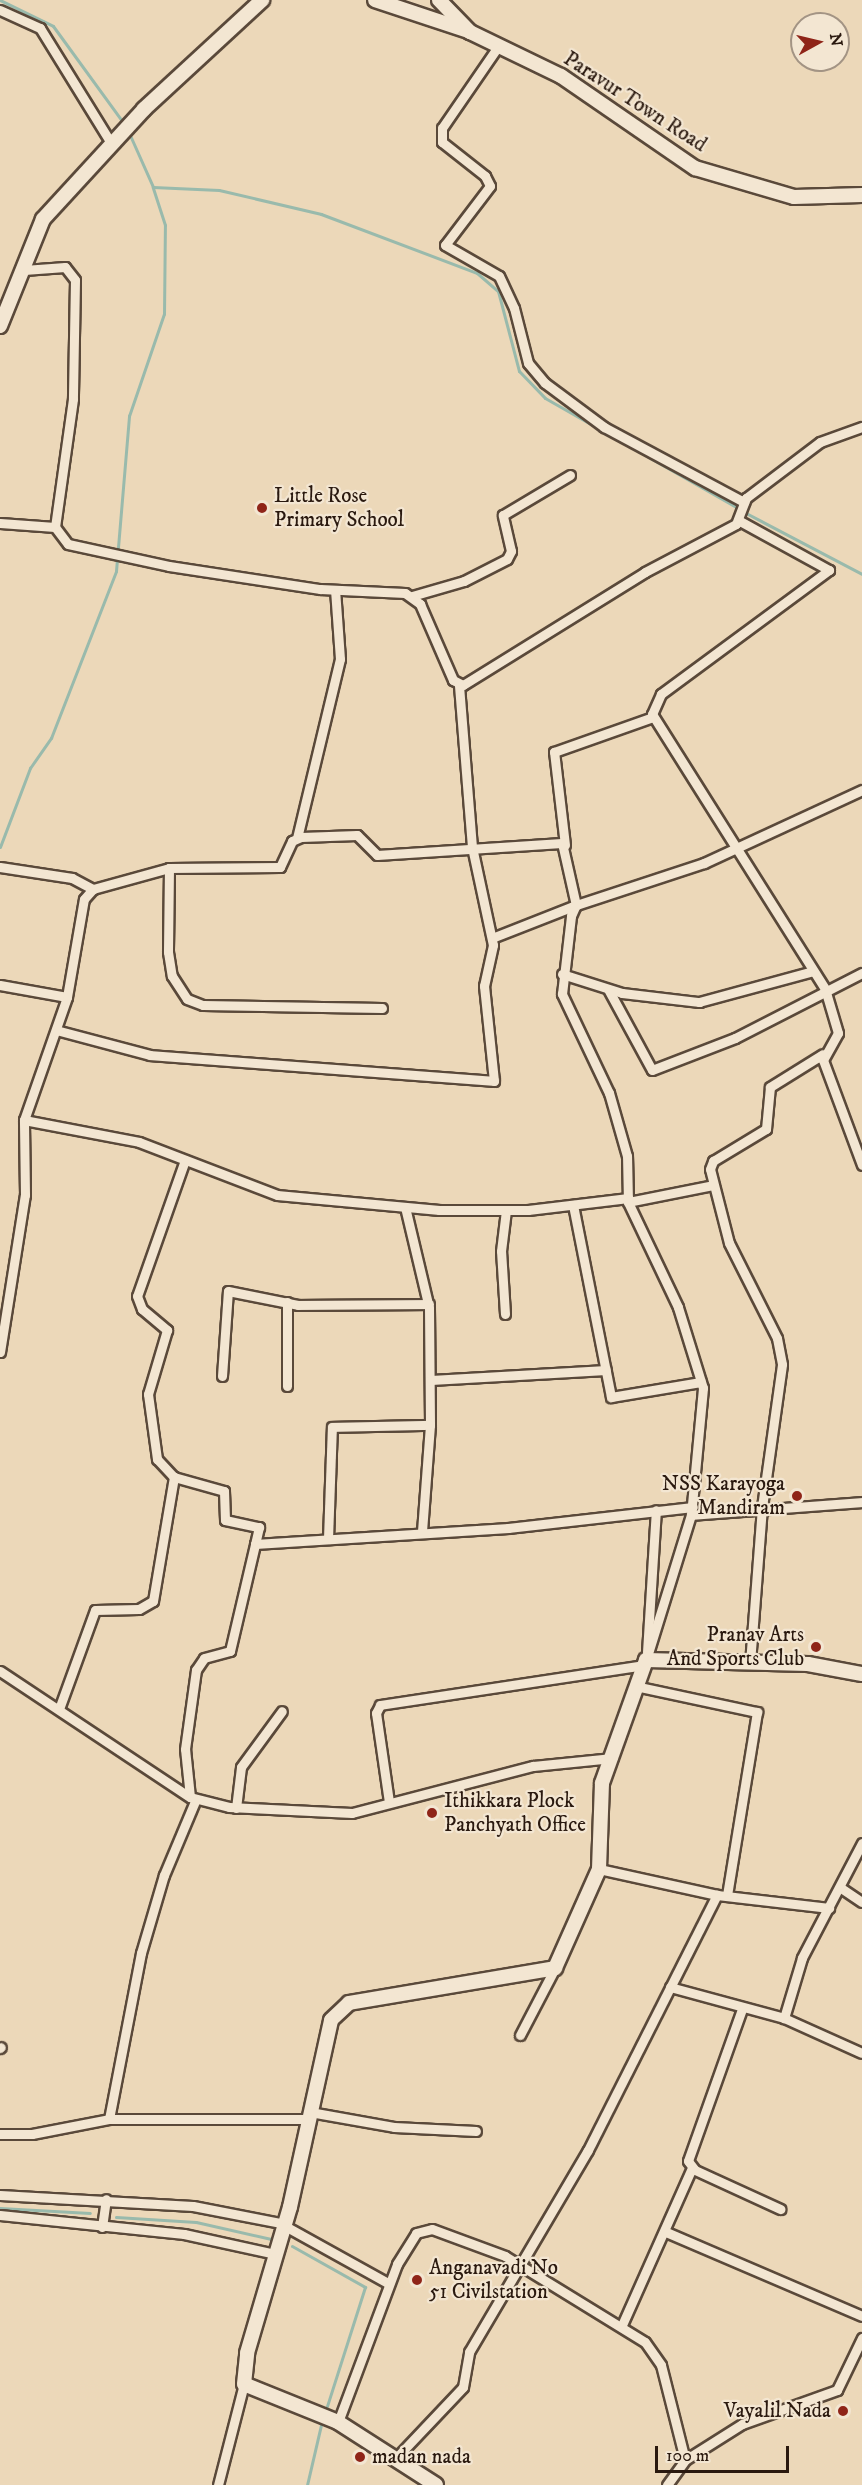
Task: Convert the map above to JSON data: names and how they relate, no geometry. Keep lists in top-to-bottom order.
{
  "streets": {
    "street": ["Paravur Town Road"]
  },
  "places": [
    "Little Rose Primary School",
    "NSS Karayoga Mandiram",
    "Pranav Arts And Sports Club",
    "Ithikkara Plock Panchyath Office",
    "Anganavadi No 51 Civilstation",
    "Vayalil Nada",
    "madan nada"
  ],
  "scale_bar": "100 m",
  "north": "right"
}
